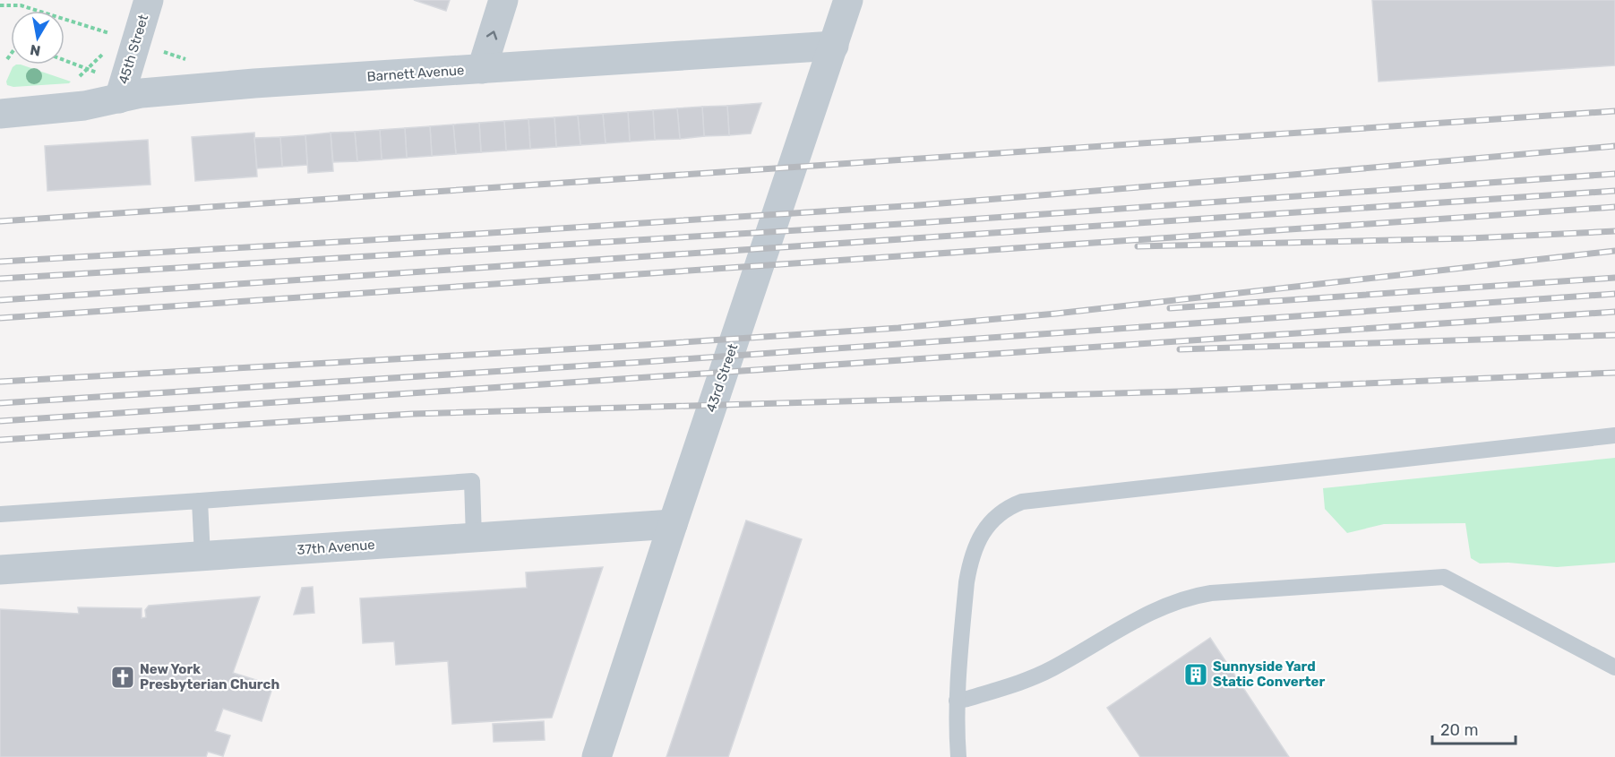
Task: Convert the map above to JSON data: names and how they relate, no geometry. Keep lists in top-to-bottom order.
{
  "streets": {
    "street": [
      "45th Street",
      "Barnett Avenue",
      "43rd Street",
      "37th Avenue"
    ]
  },
  "crossings": [
    ["45th Street", "Barnett Avenue"],
    ["Barnett Avenue", "43rd Street"],
    ["43rd Street", "37th Avenue"]
  ],
  "places": {
    "building": ["Sunnyside Yard Static Converter"],
    "church": ["New York Presbyterian Church"]
  },
  "scale_bar": "20 m",
  "north": "bottom"
}
